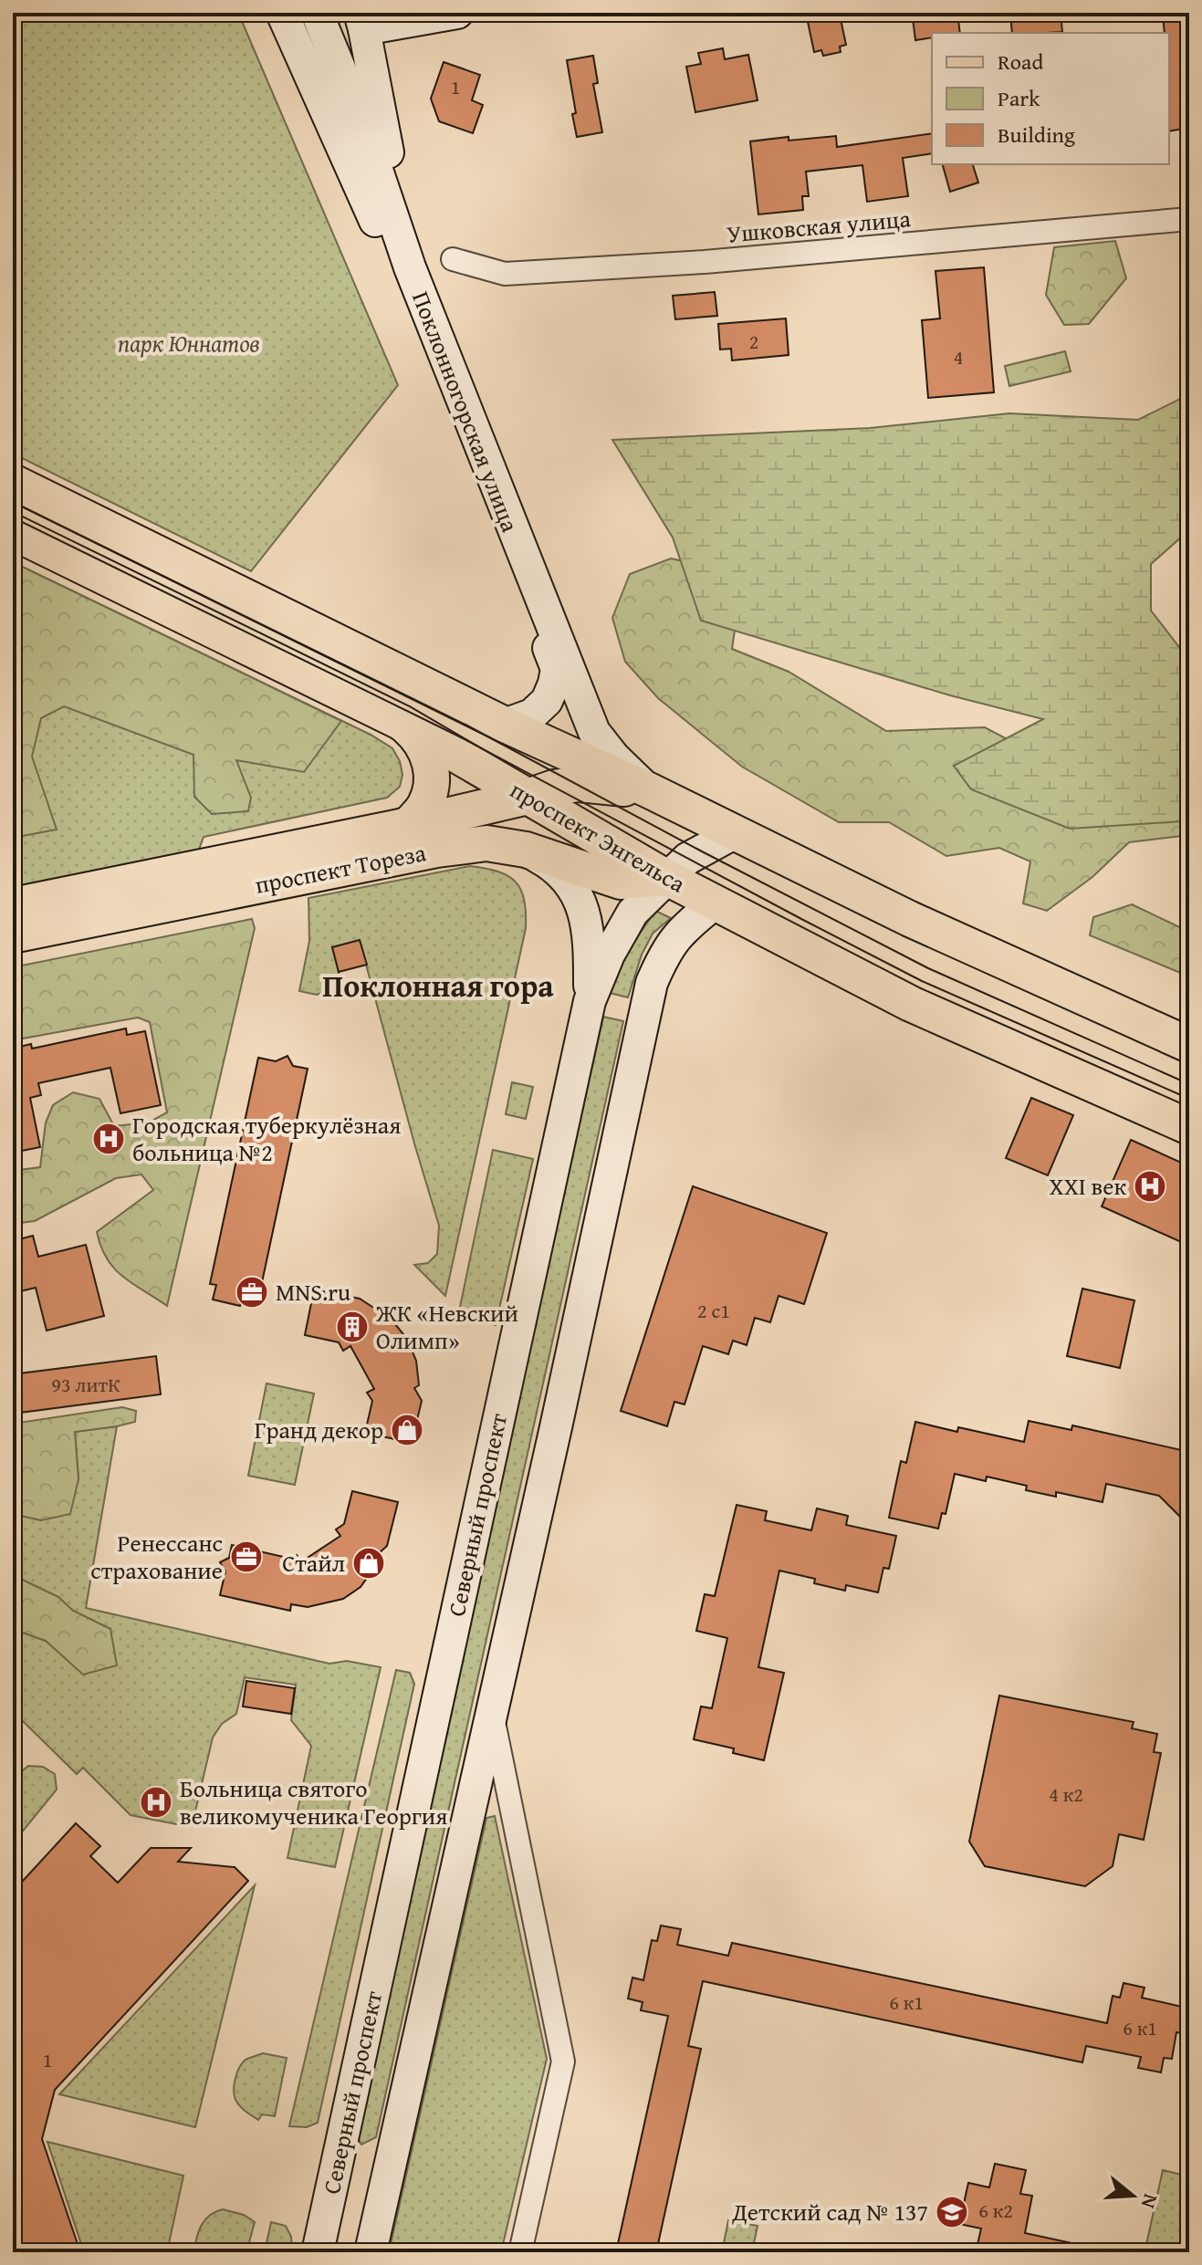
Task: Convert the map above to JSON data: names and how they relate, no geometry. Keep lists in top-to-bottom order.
{
  "streets": {
    "main road": [
      "Поклонногорская улица",
      "проспект Энгельса",
      "проспект Тореза",
      "Северный проспект"
    ],
    "street": ["Ушковская улица"]
  },
  "crossings": [
    ["Поклонногорская улица", "проспект Тореза"],
    ["проспект Энгельса", "проспект Тореза"],
    ["проспект Энгельса", "Северный проспект"],
    ["проспект Тореза", "Северный проспект"]
  ],
  "districts": ["Поклонная гора"],
  "parks": ["парк Юннатов"],
  "places": {
    "hospital": ["Городская туберкулёзная больница №2", "XXI век", "Больница святого великомученика Георгия"],
    "office": ["MNS.ru", "Ренессанс страхование"],
    "building": ["ЖК «Невский Олимп»"],
    "shop": ["Гранд декор", "Стайл"],
    "school or university": ["Детский сад № 137"]
  },
  "house_numbers": [
    "1",
    "2",
    "4",
    "2 с1",
    "93 литК",
    "4 к2",
    "6 к1",
    "6 к1",
    "1",
    "6 к2"
  ],
  "legend": ["Road", "Park", "Building"],
  "north": "right"
}
